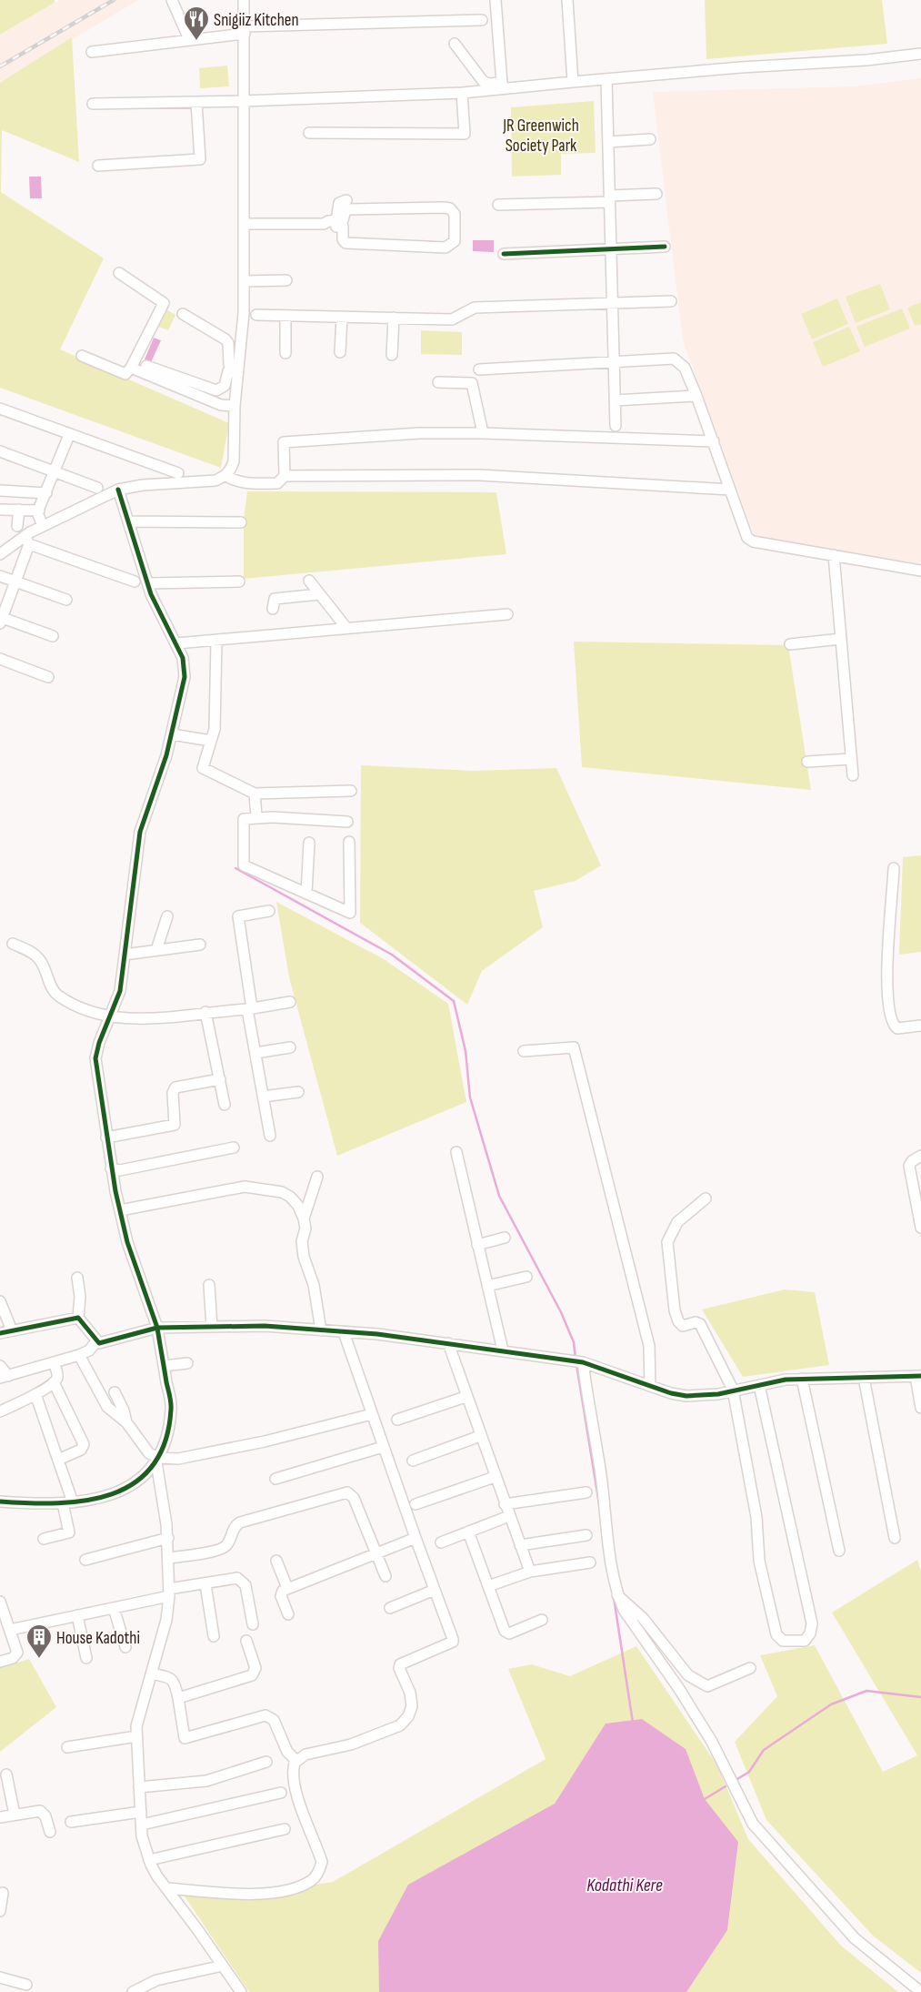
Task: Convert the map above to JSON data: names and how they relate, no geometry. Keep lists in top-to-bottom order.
{
  "water": ["Kodathi Kere"],
  "parks": ["JR Greenwich Society Park"],
  "places": {
    "restaurant": ["Snigiiz Kitchen"],
    "building": ["House Kadothi"]
  }
}
